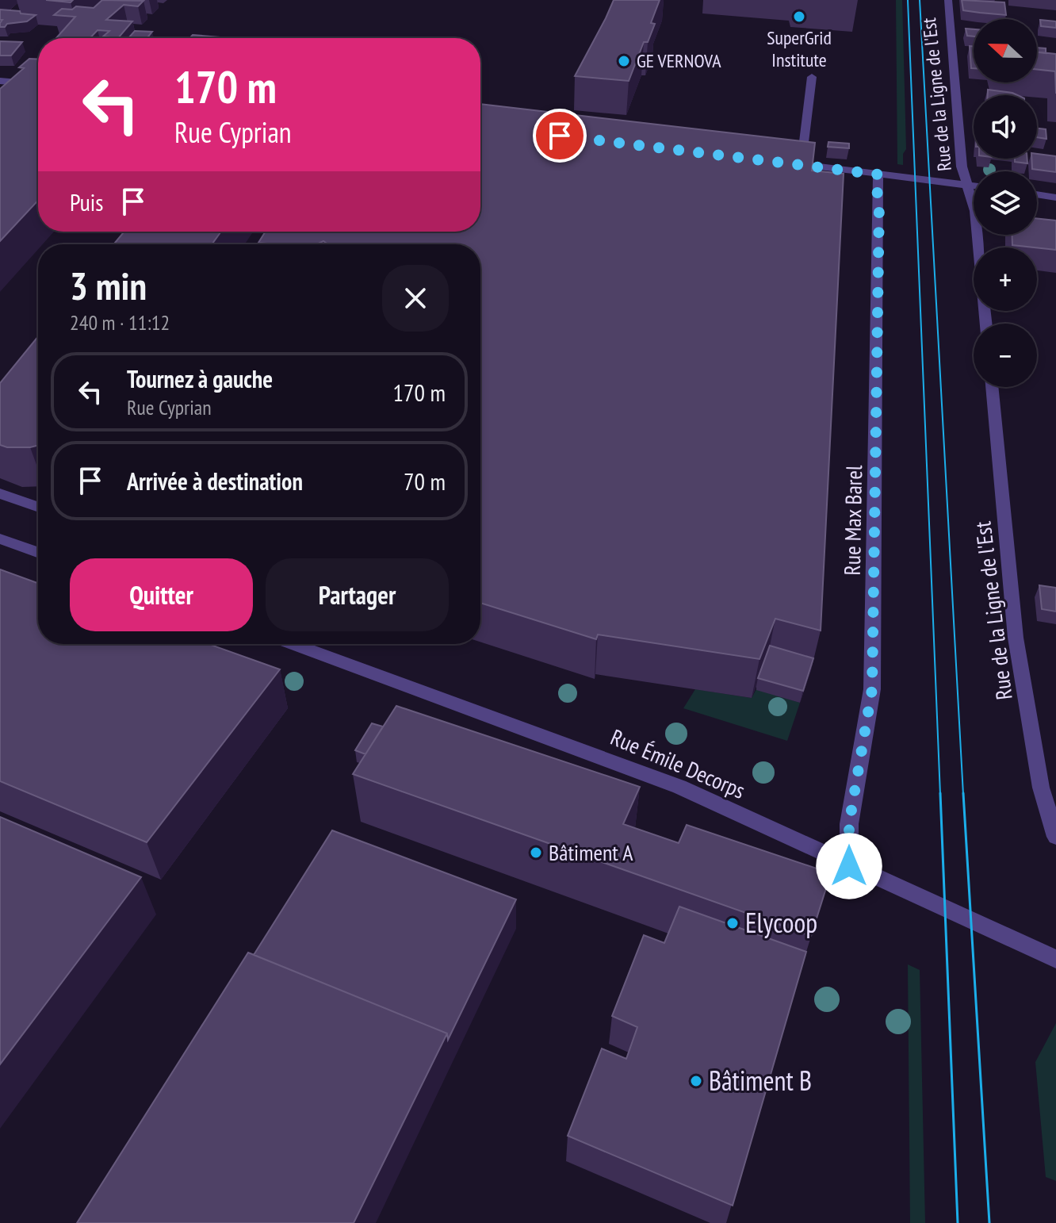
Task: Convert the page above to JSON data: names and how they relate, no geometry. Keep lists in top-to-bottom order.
{
  "streets": {
    "street": ["Rue de la Ligne de l'Est", "Rue Max Barel", "Rue Émile Decorps"]
  },
  "crossings": [
    ["Rue Max Barel", "Rue Émile Decorps"]
  ],
  "places": [
    "SuperGrid Institute",
    "GE VERNOVA",
    "Bâtiment A",
    "Elycoop",
    "Bâtiment B"
  ],
  "north": "left",
  "page": {
    "map_buttons": ["+", "−"],
    "turn": ["170 m", "Rue Cyprian"],
    "then": "Puis",
    "heading": ["3 min", "240 m · 11:12"],
    "list": [
      {
        "name": "Tournez à gauche",
        "note": "Rue Cyprian",
        "value": "170 m"
      },
      {
        "name": "Arrivée à destination",
        "value": "70 m"
      }
    ],
    "buttons": ["Quitter", "Partager"]
  }
}
